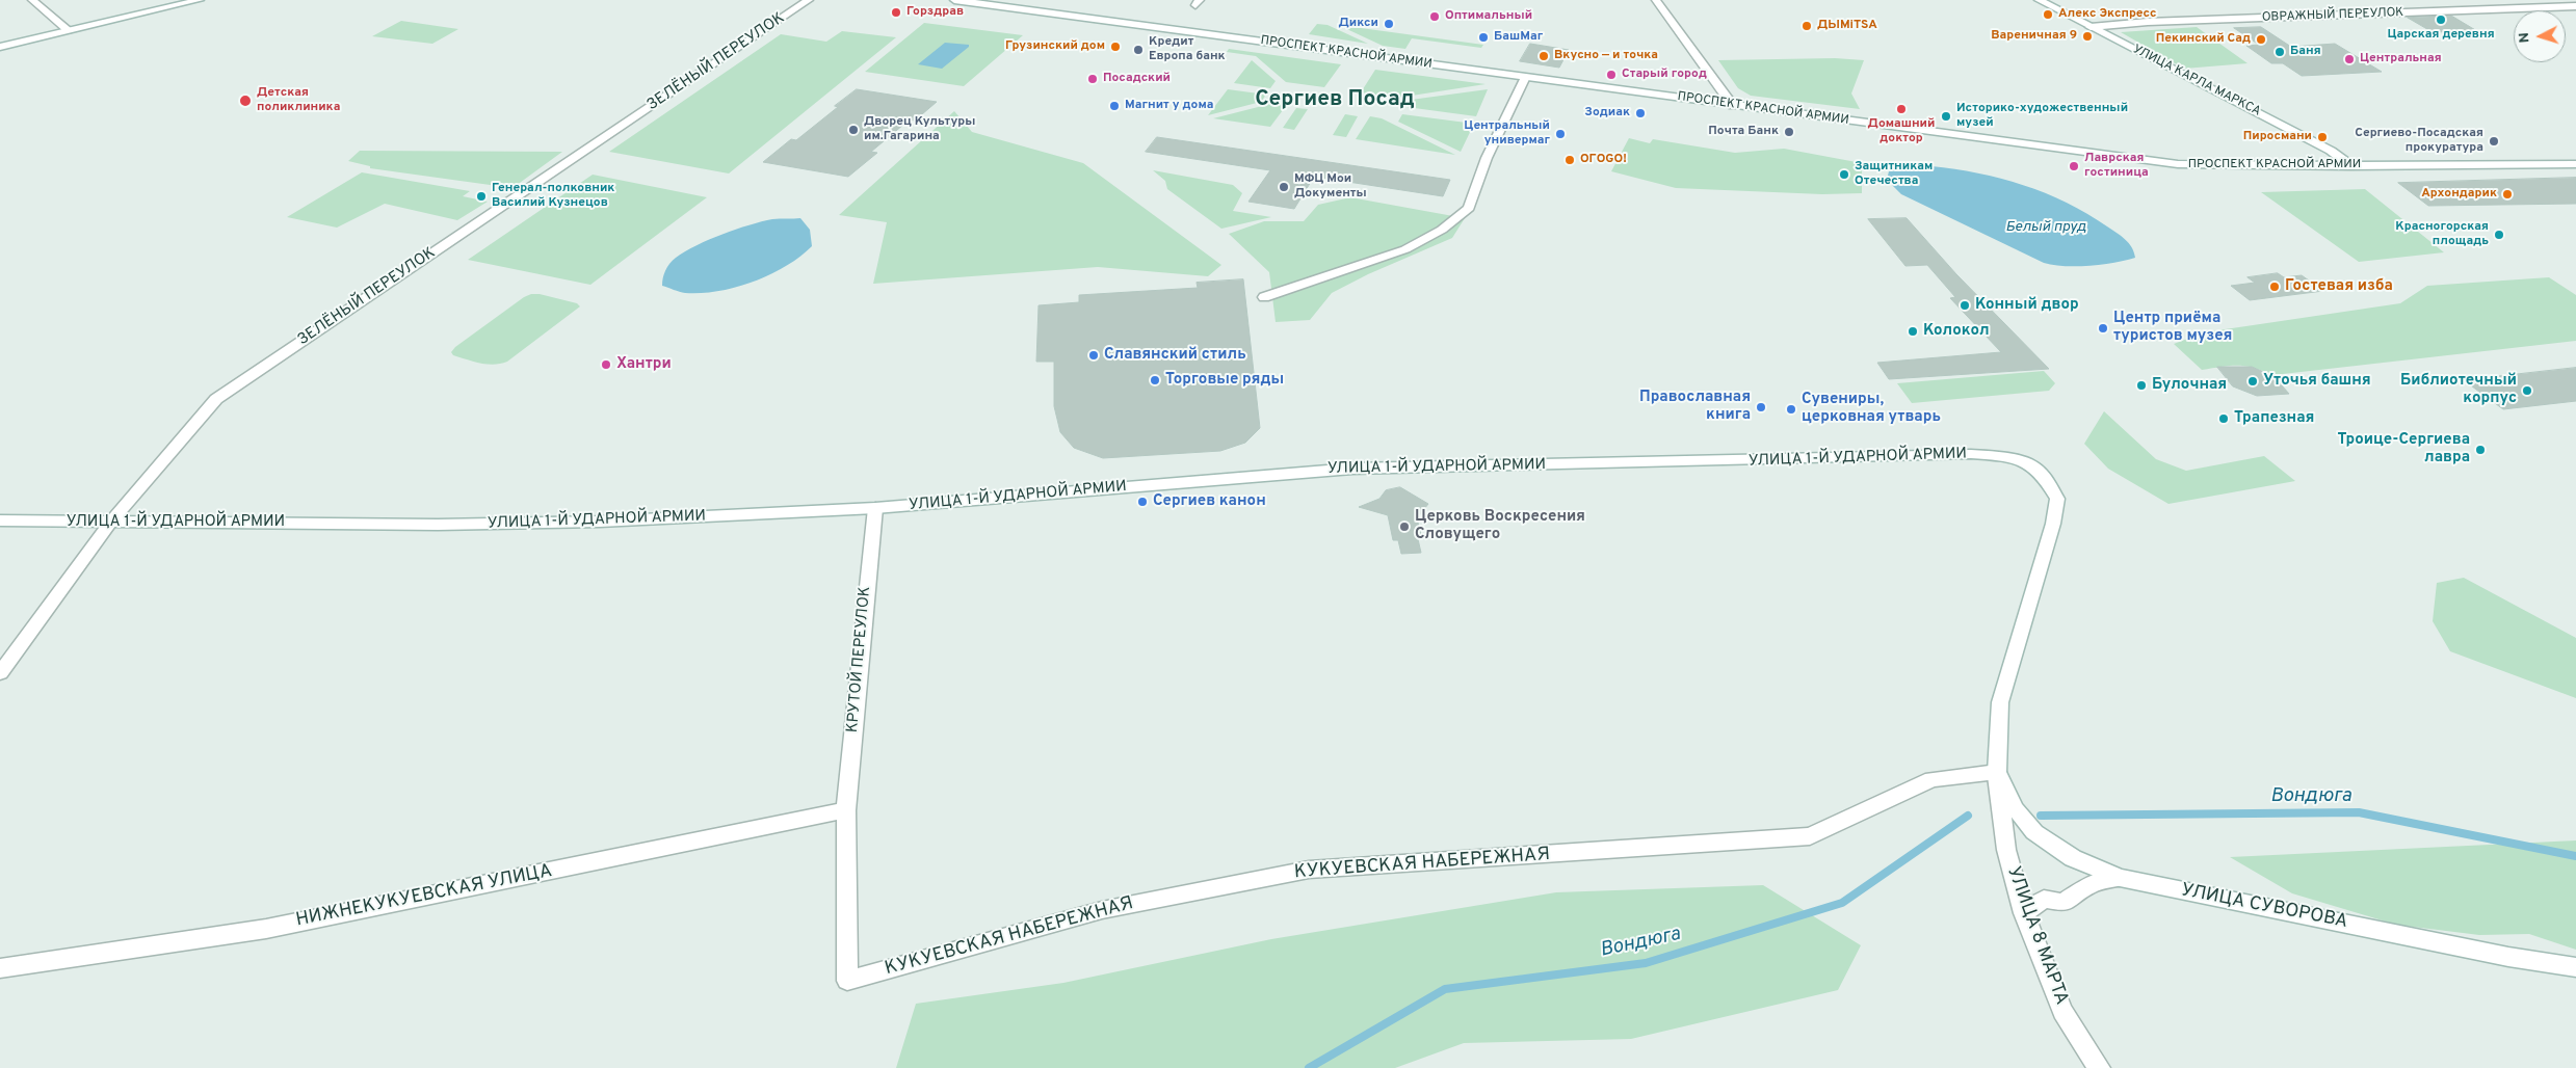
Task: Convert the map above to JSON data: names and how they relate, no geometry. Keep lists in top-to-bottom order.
{
  "streets": {
    "main road": [
      "ОВРАЖНЫЙ ПЕРЕУЛОК",
      "ПРОСПЕКТ КРАСНОЙ АРМИИ",
      "ЗЕЛЁНЫЙ ПЕРЕУЛОК",
      "УЛИЦА КАРЛА МАРКСА",
      "УЛИЦА 1-Й УДАРНОЙ АРМИИ",
      "КРУТОЙ ПЕРЕУЛОК",
      "КУКУЕВСКАЯ НАБЕРЕЖНАЯ",
      "НИЖНЕКУКУЕВСКАЯ УЛИЦА",
      "УЛИЦА СУВОРОВА",
      "УЛИЦА 8 МАРТА"
    ]
  },
  "crossings": [
    ["ОВРАЖНЫЙ ПЕРЕУЛОК", "УЛИЦА КАРЛА МАРКСА"],
    ["ПРОСПЕКТ КРАСНОЙ АРМИИ", "УЛИЦА КАРЛА МАРКСА"],
    ["ЗЕЛЁНЫЙ ПЕРЕУЛОК", "УЛИЦА 1-Й УДАРНОЙ АРМИИ"],
    ["УЛИЦА 1-Й УДАРНОЙ АРМИИ", "КРУТОЙ ПЕРЕУЛОК"],
    ["УЛИЦА 1-Й УДАРНОЙ АРМИИ", "УЛИЦА 8 МАРТА"],
    ["КРУТОЙ ПЕРЕУЛОК", "КУКУЕВСКАЯ НАБЕРЕЖНАЯ"],
    ["КРУТОЙ ПЕРЕУЛОК", "НИЖНЕКУКУЕВСКАЯ УЛИЦА"],
    ["КУКУЕВСКАЯ НАБЕРЕЖНАЯ", "УЛИЦА СУВОРОВА"],
    ["КУКУЕВСКАЯ НАБЕРЕЖНАЯ", "УЛИЦА 8 МАРТА"],
    ["УЛИЦА СУВОРОВА", "УЛИЦА 8 МАРТА"]
  ],
  "districts": ["Сергиев Посад"],
  "water": ["Белый пруд", "Вондюга"],
  "places": [
    "Горздрав",
    "Алекс Экспресс",
    "Оптимальный",
    "Царская деревня",
    "Дикси",
    "ДЫМiTSA",
    "Вареничная 9",
    "БашМаг",
    "Пекинский Сад",
    "Грузинский дом",
    "Кредит Европа банк",
    "Баня",
    "Вкусно — и точка",
    "Центральная",
    "Старый город",
    "Посадский",
    "Детская поликлиника",
    "Магнит у дома",
    "Домашний доктор",
    "Зодиак",
    "Историко-художественный музей",
    "Дворец Культуры им.Гагарина",
    "Почта Банк",
    "Центральный универмаг",
    "Пиросмани",
    "Сергиево-Посадская прокуратура",
    "ОГОGO!",
    "Лаврская гостиница",
    "Защитникам Отечества",
    "МФЦ Мои Документы",
    "Архондарик",
    "Генерал-полковник Василий Кузнецов",
    "Красногорская площадь",
    "Гостевая изба",
    "Конный двор",
    "Центр приёма туристов музея",
    "Колокол",
    "Славянский стиль",
    "Хантри",
    "Торговые ряды",
    "Уточья башня",
    "Булочная",
    "Библиотечный корпус",
    "Православная книга",
    "Сувениры, церковная утварь",
    "Трапезная",
    "Троице-Сергиева лавра",
    "Сергиев канон",
    "Церковь Воскресения Словущего"
  ],
  "north": "left"
}
